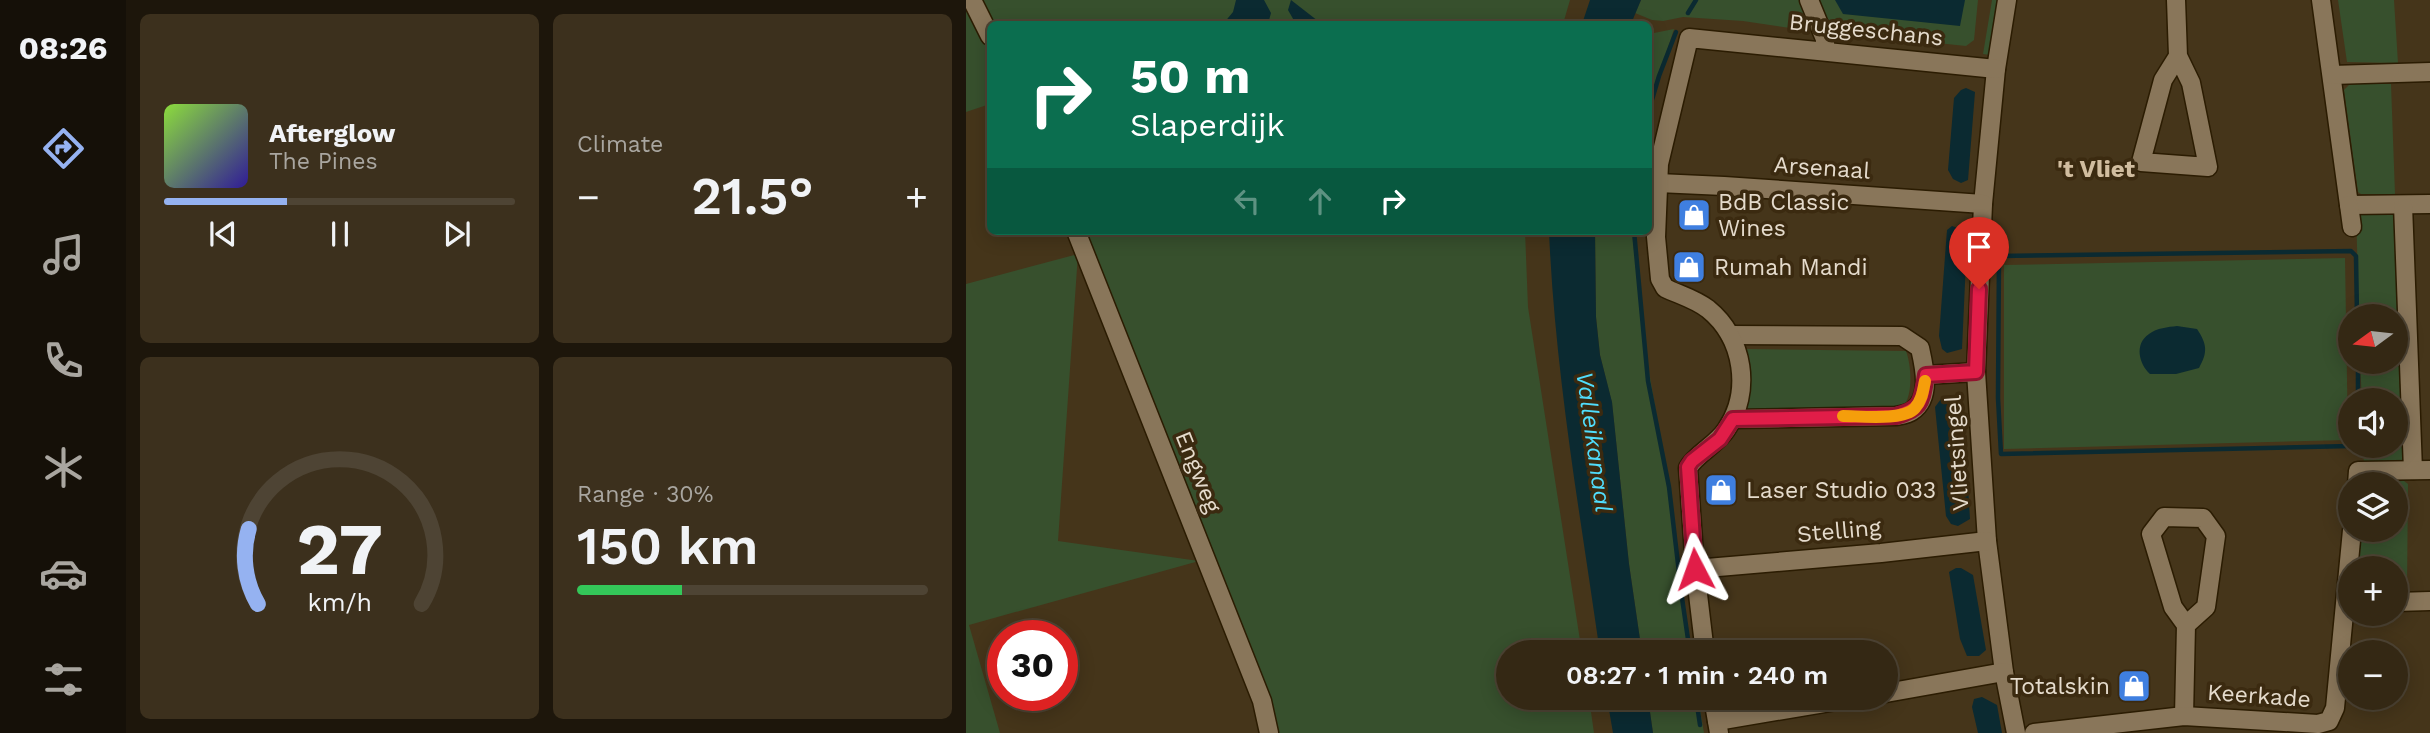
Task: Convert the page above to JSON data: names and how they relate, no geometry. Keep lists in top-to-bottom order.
{
  "streets": {
    "street": [
      "Bruggeschans",
      "Arsenaal",
      "Vlietsingel",
      "Engweg",
      "Stelling",
      "Keerkade"
    ]
  },
  "crossings": [
    ["Bruggeschans", "Arsenaal"],
    ["Bruggeschans", "Vlietsingel"],
    ["Arsenaal", "Vlietsingel"],
    ["Vlietsingel", "Stelling"]
  ],
  "districts": ["'t Vliet"],
  "water": ["Valleikanaal"],
  "places": {
    "shop": [
      "BdB Classic Wines",
      "Rumah Mandi",
      "Laser Studio 033",
      "Totalskin"
    ]
  },
  "north": "left",
  "page": {
    "tabs": "08:26",
    "tile": [
      "Climate",
      ["Range · 30%", "150 km"]
    ],
    "turn": ["50 m", "Slaperdijk"],
    "song": ["Afterglow", "The Pines"],
    "heat": ["−", "21.5°", "+"],
    "map_buttons": ["+", "−"],
    "limit": "30",
    "trip": "08:27 · 1 min · 240 m",
    "gauge": ["27", "km/h"]
  }
}
